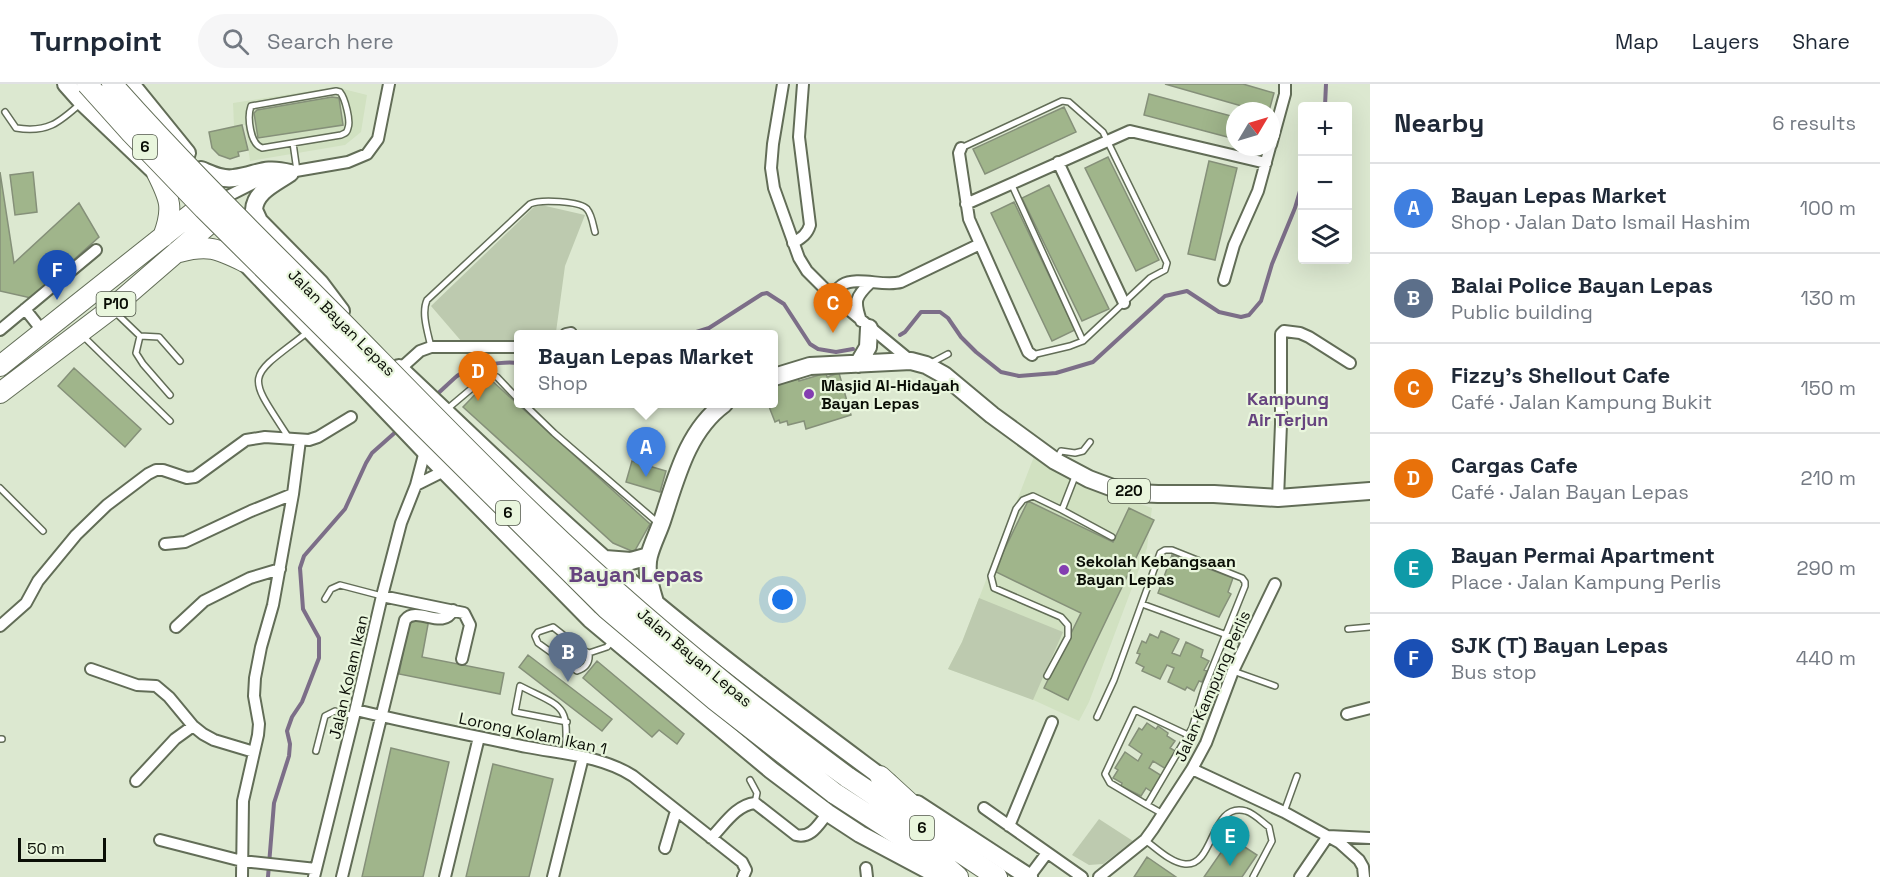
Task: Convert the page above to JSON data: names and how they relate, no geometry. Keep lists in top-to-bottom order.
{
  "streets": {
    "highway": ["6", "P10", "Jalan Bayan Lepas"],
    "main road": ["220"],
    "street": ["Jalan Kolam Ikan", "Jalan Kampung Perlis", "Lorong Kolam Ikan 1"]
  },
  "crossings": [
    ["6", "P10"],
    ["6", "Jalan Bayan Lepas"],
    ["P10", "Jalan Bayan Lepas"],
    ["Jalan Bayan Lepas", "Jalan Kolam Ikan"],
    ["Jalan Kolam Ikan", "Lorong Kolam Ikan 1"]
  ],
  "districts": ["Kampung Air Terjun", "Bayan Lepas"],
  "places": ["Masjid Al-Hidayah Bayan Lepas", "Sekolah Kebangsaan Bayan Lepas"],
  "scale_bar": "50 m",
  "north": "top right",
  "page": {
    "header": "Turnpoint",
    "search": "Search here",
    "nav": ["Map", "Layers", "Share"],
    "heading": ["Nearby", "6 results"],
    "map_buttons": ["+", "−"],
    "list": [
      {
        "mark": "A",
        "name": "Bayan Lepas Market",
        "note": "Shop · Jalan Dato Ismail Hashim",
        "value": "100 m"
      },
      {
        "mark": "B",
        "name": "Balai Police Bayan Lepas",
        "note": "Public building",
        "value": "130 m"
      },
      {
        "mark": "C",
        "name": "Fizzy's Shellout Cafe",
        "note": "Café · Jalan Kampung Bukit",
        "value": "150 m"
      },
      {
        "mark": "D",
        "name": "Cargas Cafe",
        "note": "Café · Jalan Bayan Lepas",
        "value": "210 m"
      },
      {
        "mark": "E",
        "name": "Bayan Permai Apartment",
        "note": "Place · Jalan Kampung Perlis",
        "value": "290 m"
      },
      {
        "mark": "F",
        "name": "SJK (T) Bayan Lepas",
        "note": "Bus stop",
        "value": "440 m"
      }
    ],
    "pins": [
      "F",
      "C",
      "D",
      "A",
      "B",
      "E"
    ],
    "popup": ["Bayan Lepas Market", "Shop"],
    "scale": "50 m"
  }
}
